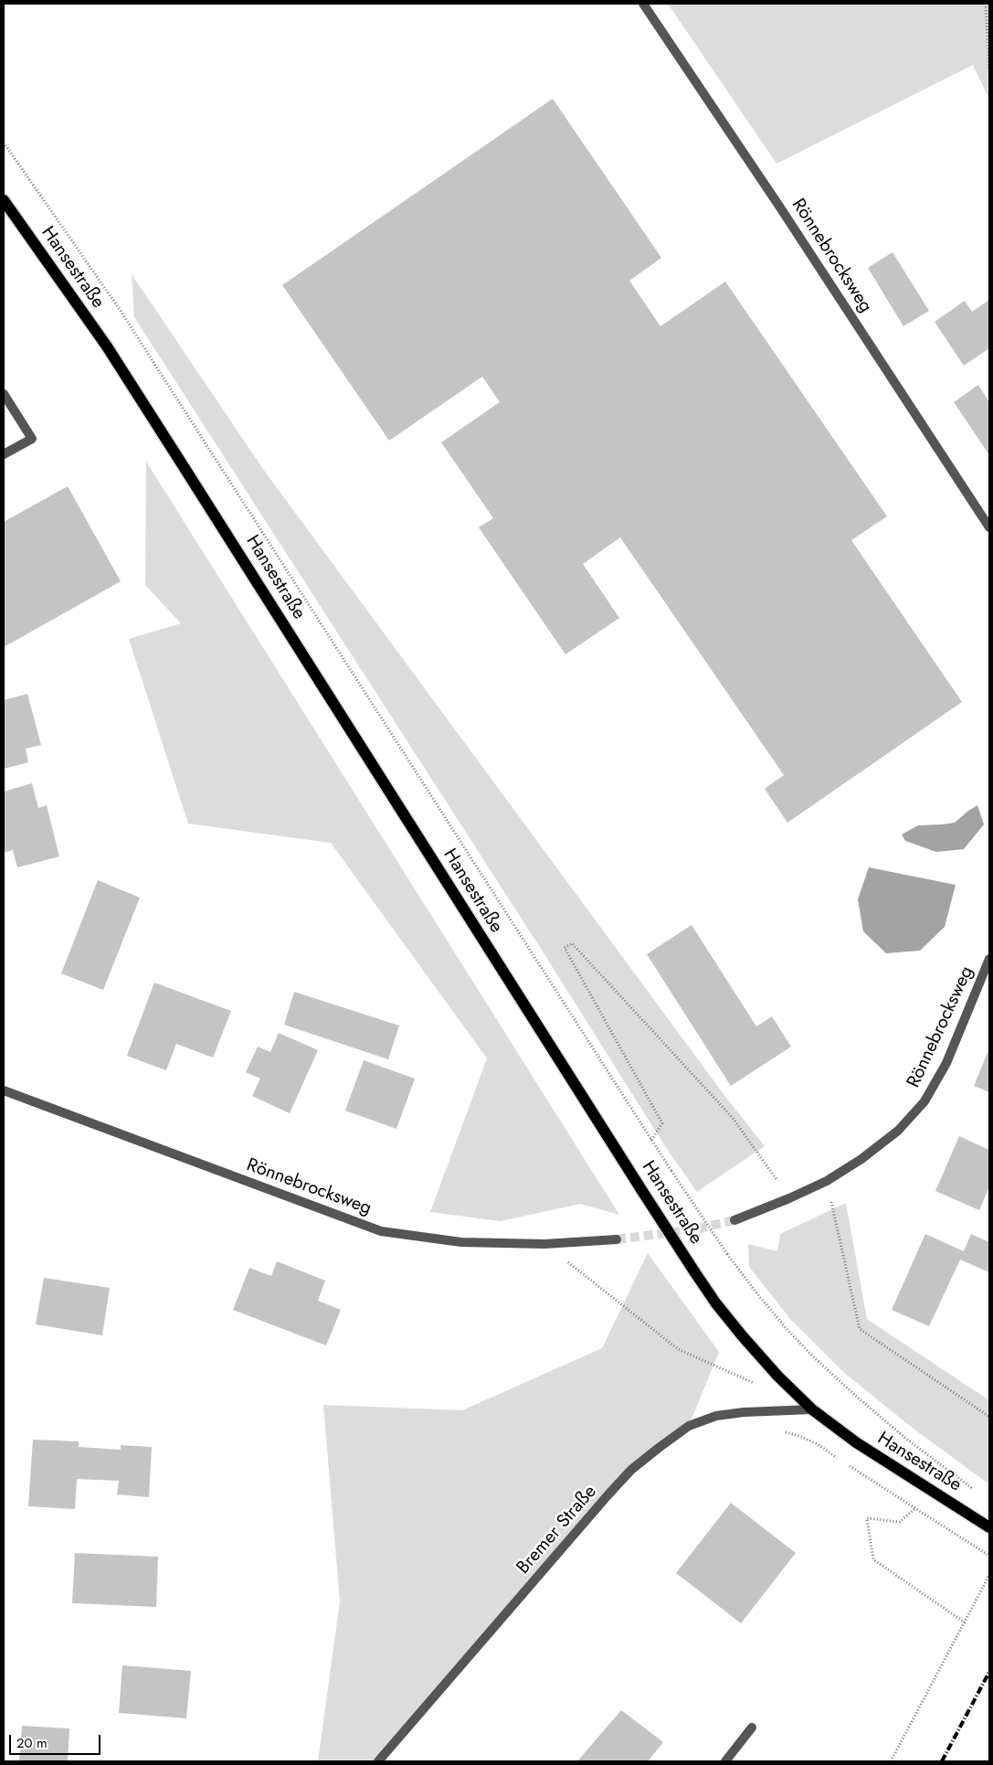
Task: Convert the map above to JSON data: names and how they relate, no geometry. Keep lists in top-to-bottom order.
{
  "streets": {
    "main road": ["Hansestraße"],
    "street": ["Rönnebrocksweg", "Bremer Straße"]
  },
  "crossings": [
    ["Hansestraße", "Bremer Straße"]
  ],
  "scale_bar": "20 m"
}
